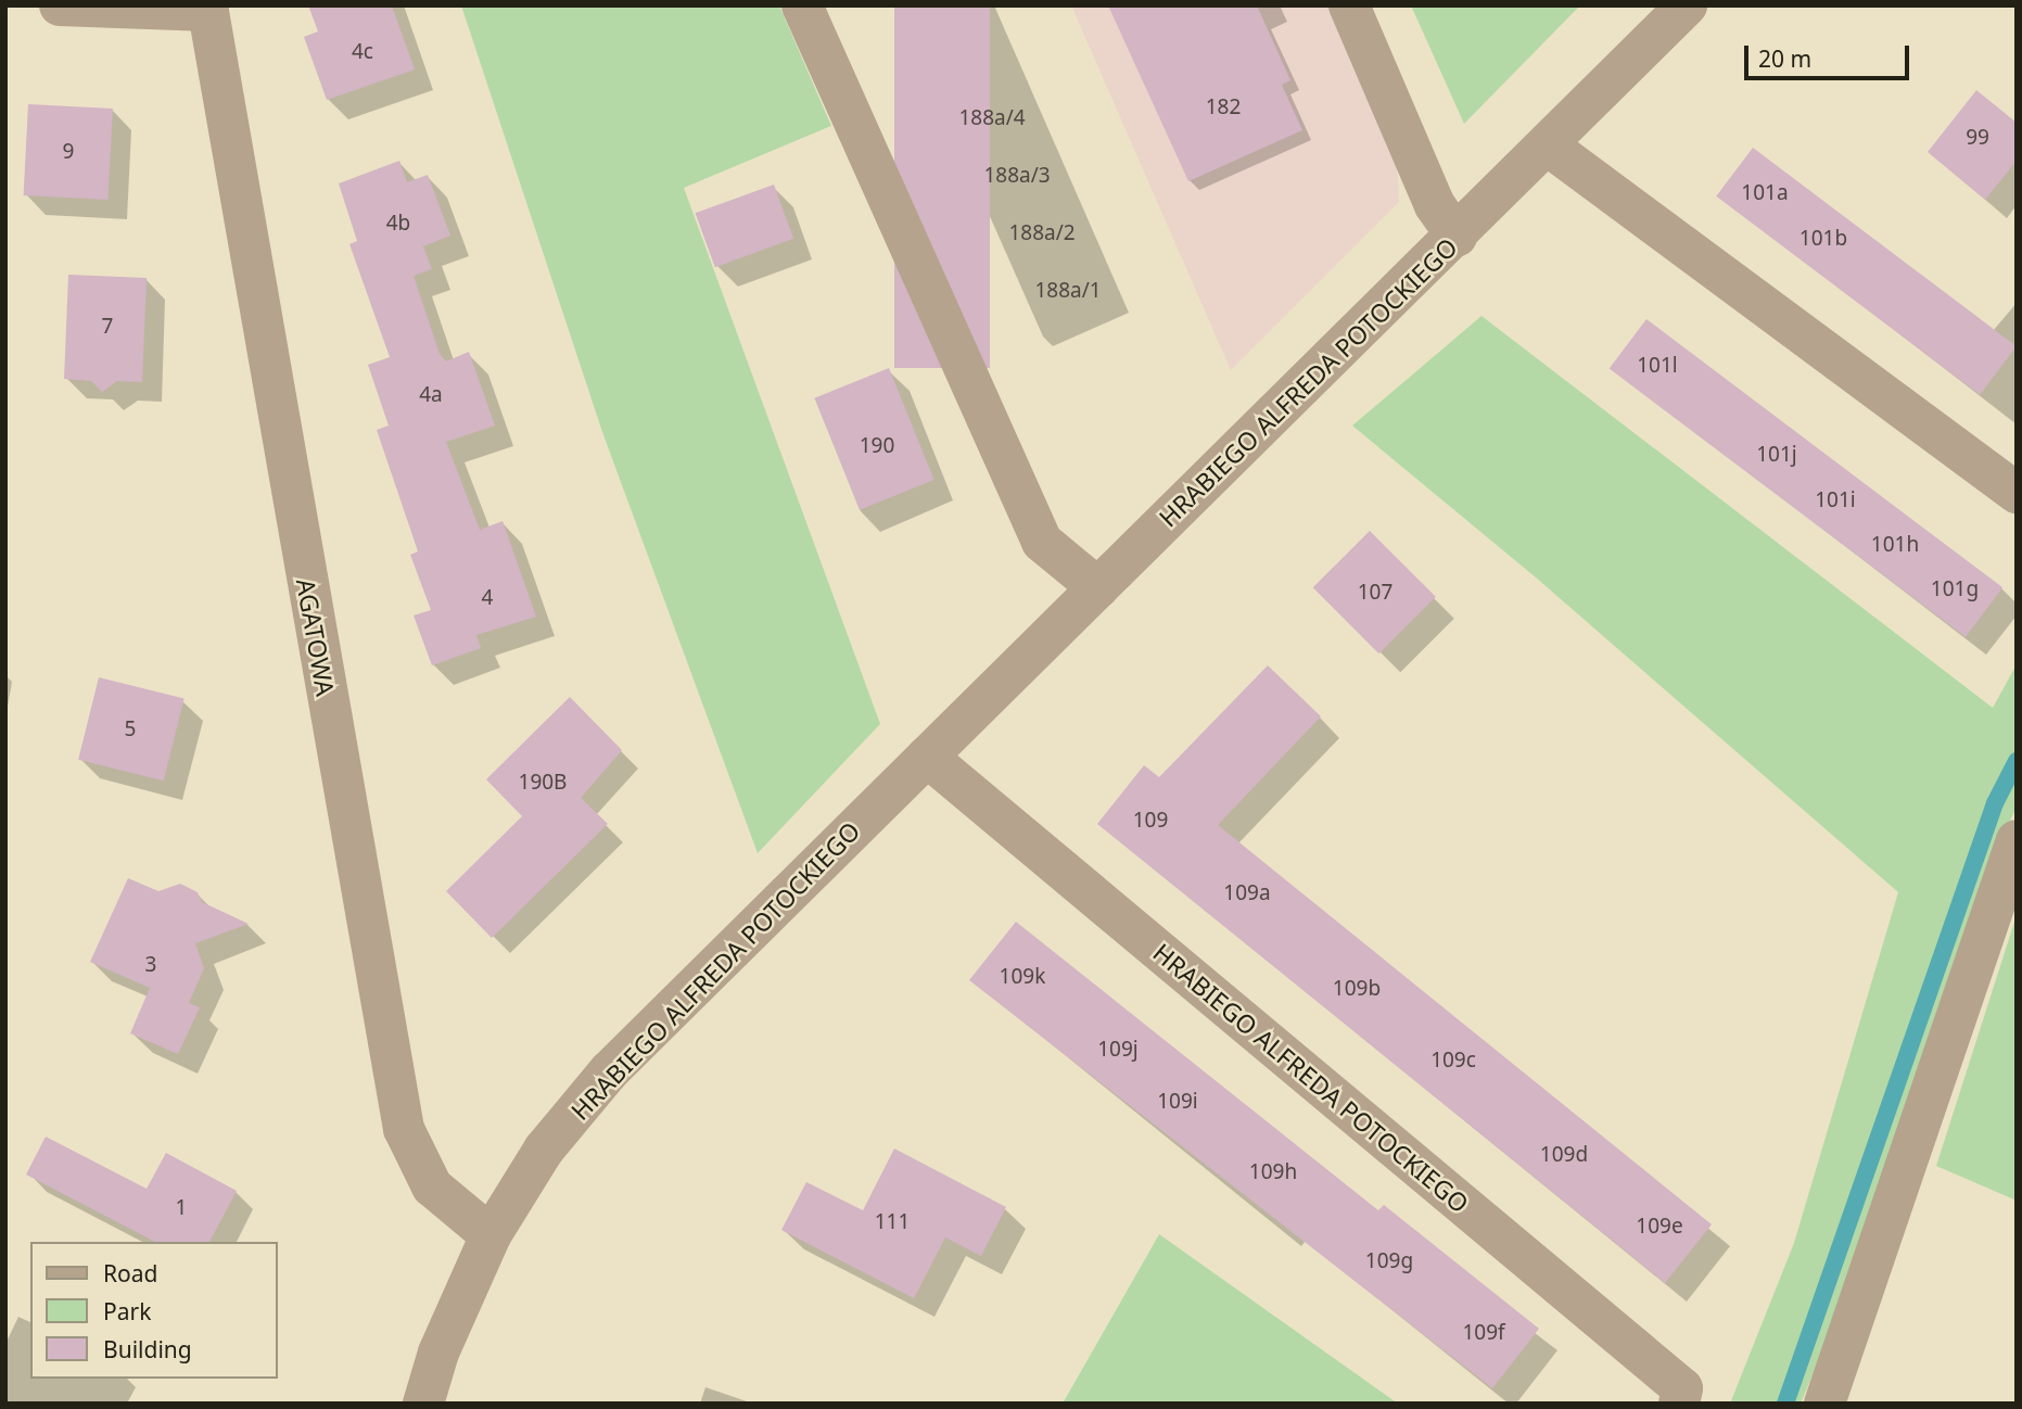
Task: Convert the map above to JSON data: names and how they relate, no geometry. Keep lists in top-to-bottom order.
{
  "streets": {
    "street": ["HRABIEGO ALFREDA POTOCKIEGO", "AGATOWA"]
  },
  "crossings": [
    ["HRABIEGO ALFREDA POTOCKIEGO", "AGATOWA"]
  ],
  "house_numbers": [
    "4c",
    "182",
    "188a/4",
    "99",
    "9",
    "188a/3",
    "101a",
    "4b",
    "188a/2",
    "101b",
    "188a/1",
    "7",
    "101l",
    "4a",
    "190",
    "101j",
    "101i",
    "101h",
    "101g",
    "107",
    "4",
    "5",
    "190B",
    "109",
    "109a",
    "3",
    "109k",
    "109b",
    "109j",
    "109c",
    "109i",
    "109d",
    "109h",
    "1",
    "111",
    "109e",
    "109g",
    "109f"
  ],
  "legend": ["Road", "Park", "Building"],
  "scale_bar": "20 m"
}
